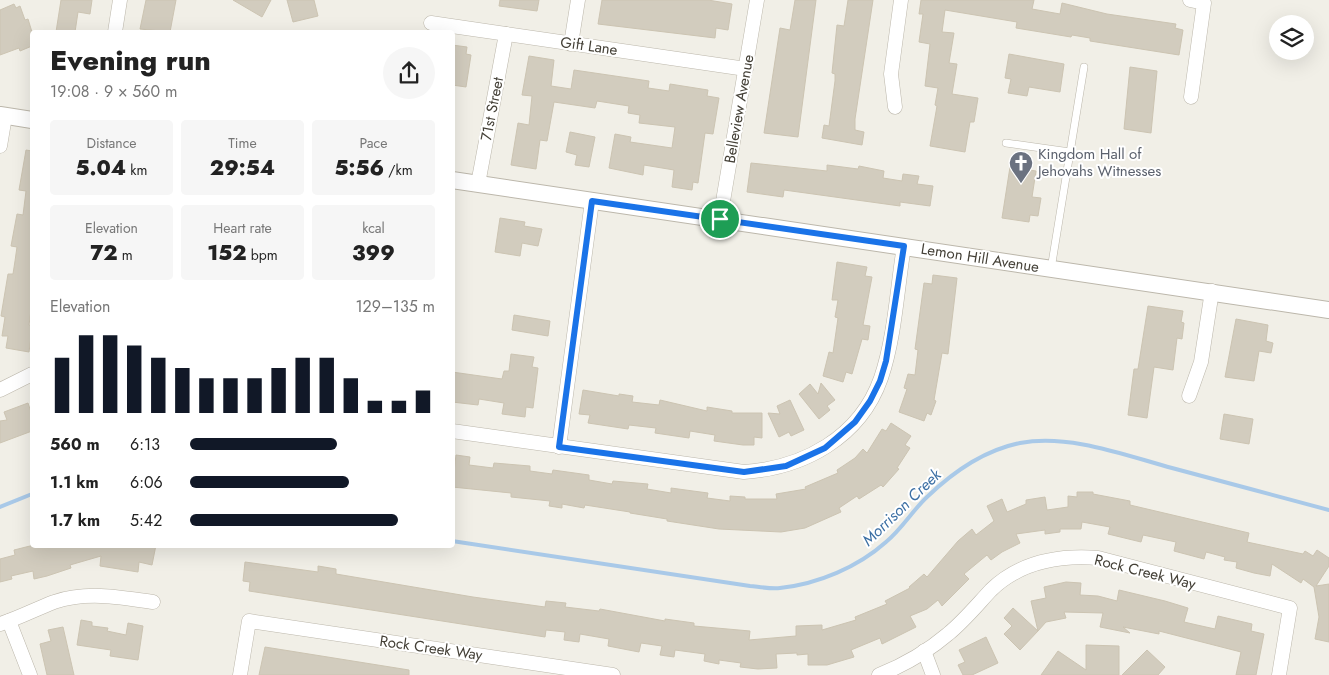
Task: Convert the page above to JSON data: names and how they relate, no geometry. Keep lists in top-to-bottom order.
{
  "streets": {
    "street": [
      "Gift Lane",
      "71st Street",
      "Belleview Avenue",
      "Lemon Hill Avenue",
      "Rock Creek Way"
    ]
  },
  "crossings": [
    ["Gift Lane", "71st Street"],
    ["Gift Lane", "Belleview Avenue"],
    ["71st Street", "Lemon Hill Avenue"],
    ["Belleview Avenue", "Lemon Hill Avenue"]
  ],
  "water": ["Morrison Creek"],
  "places": {
    "church": ["Kingdom Hall of Jehovahs Witnesses"]
  },
  "page": {
    "heading": ["Evening run", "19:08 · 9 × 560 m"],
    "stats": [
      ["Distance", "5.04 km"],
      ["Time", "29:54"],
      ["Pace", "5:56 /km"],
      ["Elevation", "72 m"],
      ["Heart rate", "152 bpm"],
      ["kcal", "399"]
    ],
    "chart": ["Elevation", "129–135 m"],
    "list": [
      {
        "name": "560 m",
        "note": "6:13"
      },
      {
        "name": "1.1 km",
        "note": "6:06"
      },
      {
        "name": "1.7 km",
        "note": "5:42"
      }
    ]
  }
}
